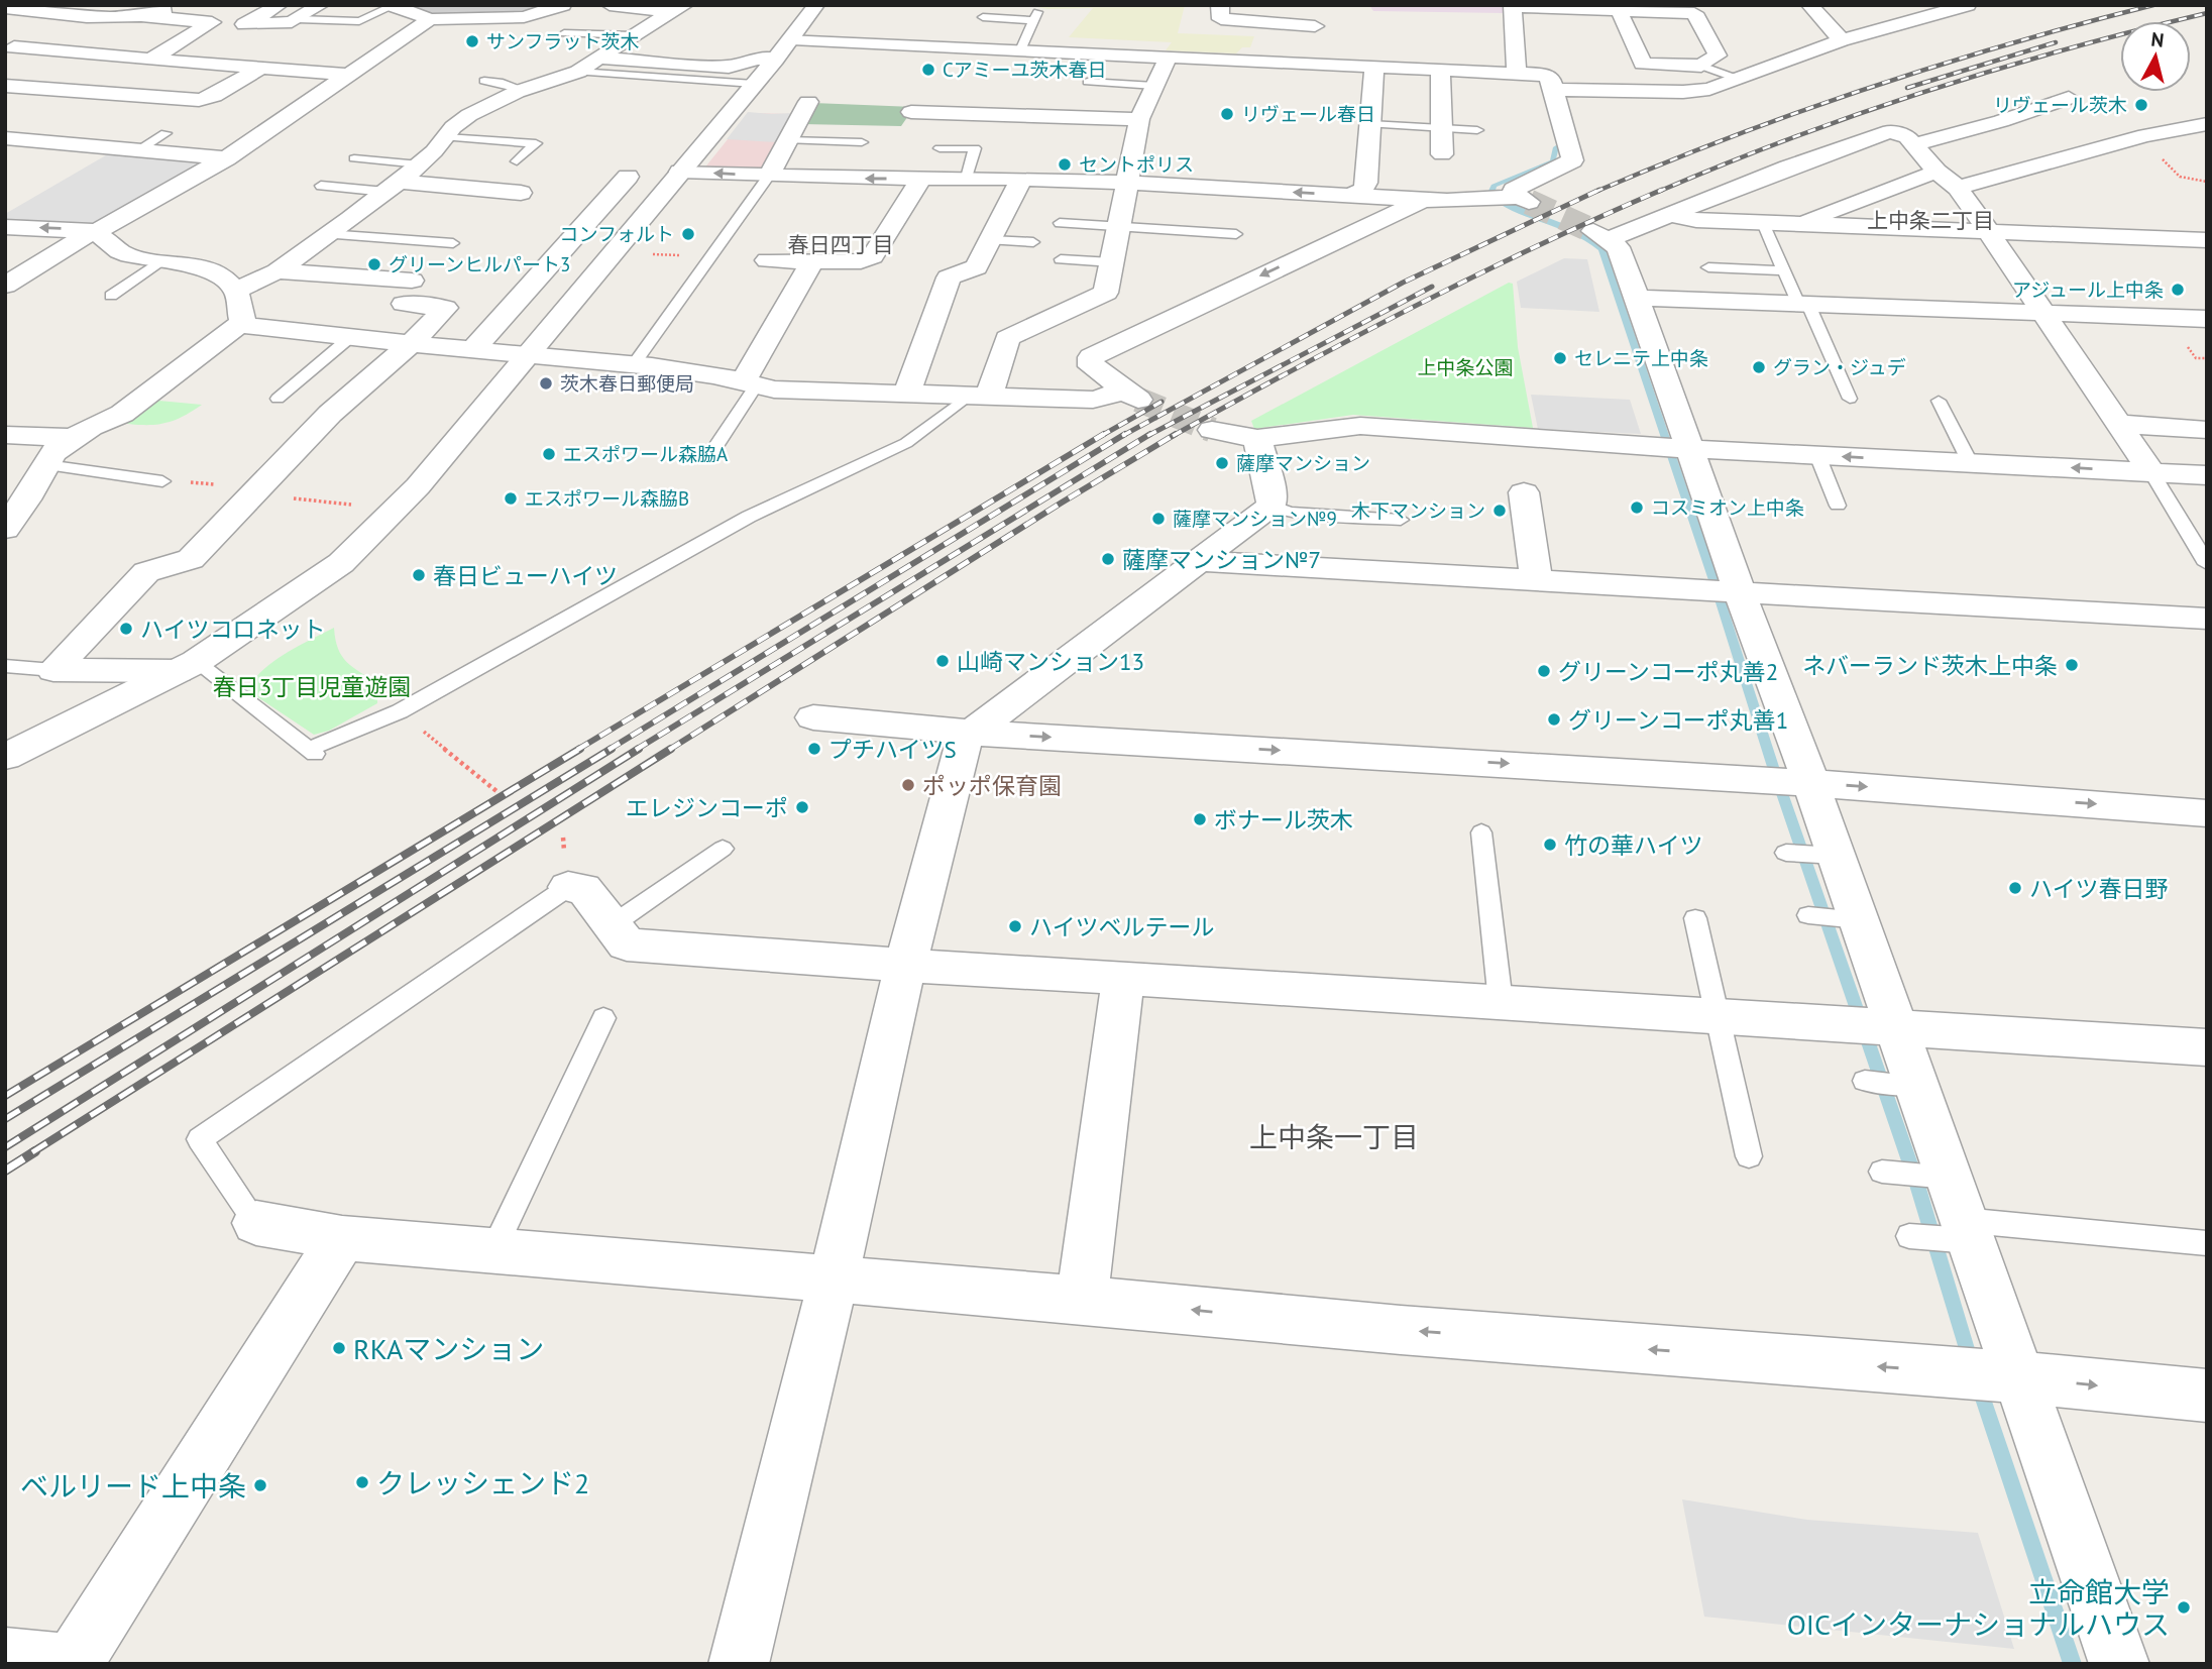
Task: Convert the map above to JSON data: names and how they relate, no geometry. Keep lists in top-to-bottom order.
{
  "districts": ["上中条二丁目", "春日四丁目", "上中条一丁目"],
  "parks": ["上中条公園", "春日3丁目児童遊園"],
  "places": [
    "サンフラット茨木",
    "Cアミーユ茨木春日",
    "リヴェール茨木",
    "リヴェール春日",
    "セントポリス",
    "コンフォルト",
    "グリーンヒルパート3",
    "アジュール上中条",
    "セレニテ上中条",
    "グラン・ジュデ",
    "茨木春日郵便局",
    "エスポワール森脇A",
    "薩摩マンション",
    "エスポワール森脇B",
    "コスミオン上中条",
    "木下マンション",
    "薩摩マンション№9",
    "薩摩マンション№7",
    "春日ビューハイツ",
    "ハイツコロネット",
    "山崎マンション13",
    "ネバーランド茨木上中条",
    "グリーンコーポ丸善2",
    "グリーンコーポ丸善1",
    "プチハイツS",
    "ポッポ保育園",
    "エレジンコーポ",
    "ボナール茨木",
    "竹の華ハイツ",
    "ハイツ春日野",
    "ハイツベルテール",
    "RKAマンション",
    "クレッシェンド2",
    "ベルリード上中条",
    "立命館大学 OICインターナショナルハウス"
  ],
  "north": "top"
}
